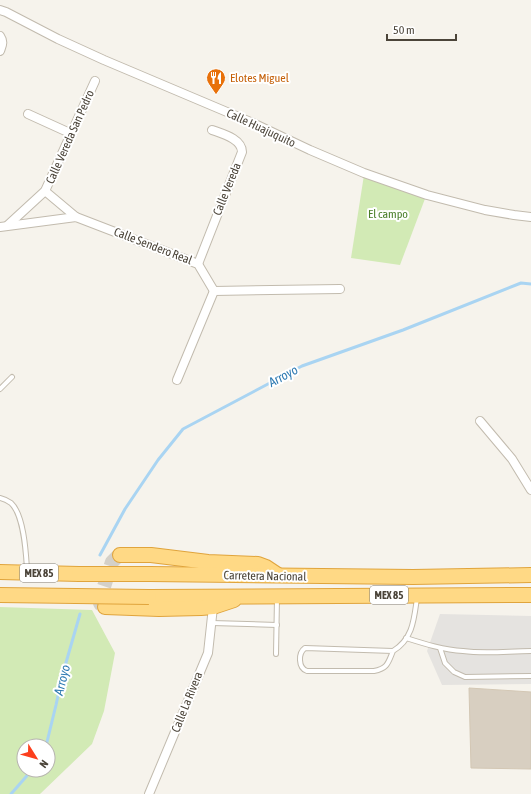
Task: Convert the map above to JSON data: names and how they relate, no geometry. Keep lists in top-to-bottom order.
{
  "streets": {
    "highway": ["MEX 85", "Carretera Nacional"],
    "street": [
      "Calle Huajuquito",
      "Calle Vereda San Pedro",
      "Calle Vereda",
      "Calle Sendero Real",
      "Calle La Rivera"
    ]
  },
  "crossings": [
    ["Calle Vereda San Pedro", "Calle Sendero Real"],
    ["Calle Vereda", "Calle Sendero Real"],
    ["MEX 85", "Carretera Nacional"],
    ["MEX 85", "Calle La Rivera"]
  ],
  "water": ["Arroyo"],
  "parks": ["El campo"],
  "places": {
    "restaurant": ["Elotes Miguel"]
  },
  "scale_bar": "50 m",
  "north": "bottom right"
}
